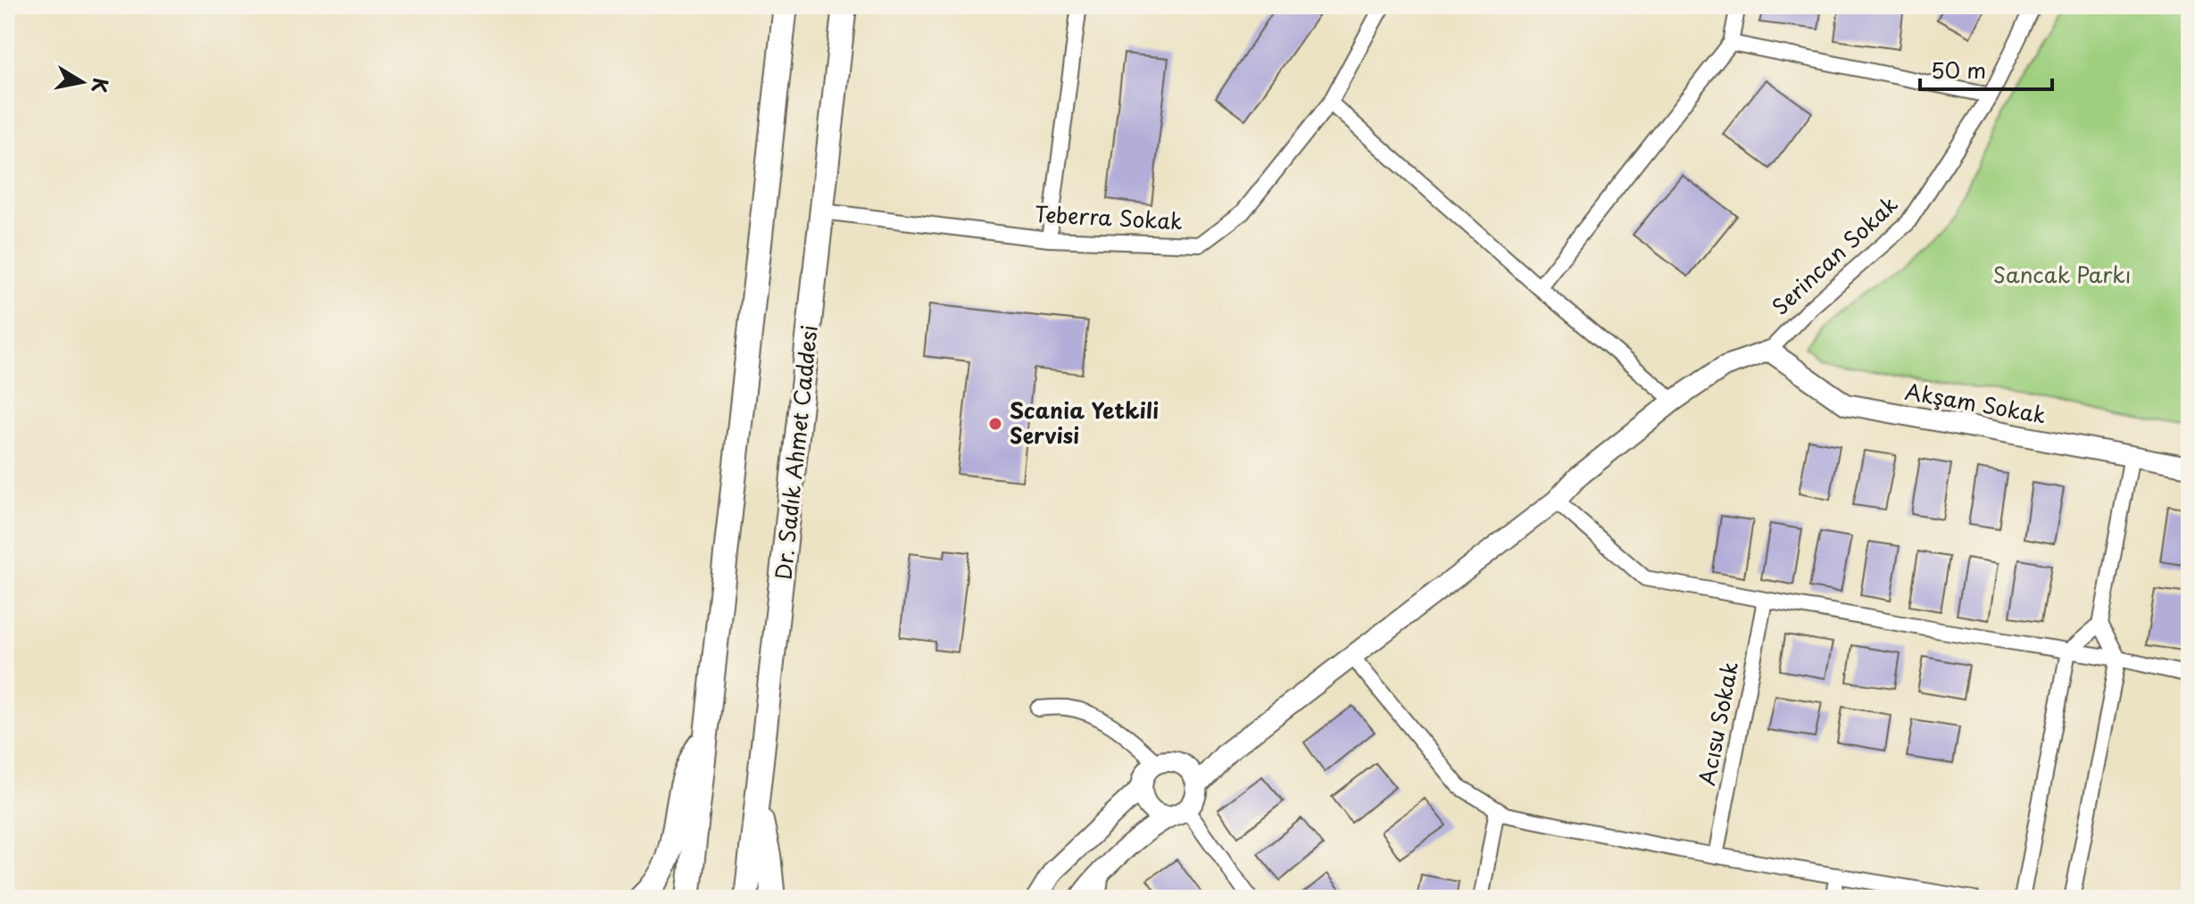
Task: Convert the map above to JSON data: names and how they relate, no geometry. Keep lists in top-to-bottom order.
{
  "streets": {
    "main road": ["Dr. Sadık Ahmet Caddesi"],
    "street": [
      "Teberra Sokak",
      "Serincan Sokak",
      "Akşam Sokak",
      "Acısu Sokak"
    ]
  },
  "crossings": [
    ["Teberra Sokak", "Dr. Sadık Ahmet Caddesi"],
    ["Serincan Sokak", "Akşam Sokak"]
  ],
  "parks": ["Sancak Parkı"],
  "places": ["Scania Yetkili Servisi"],
  "scale_bar": "50 m",
  "north": "right"
}
